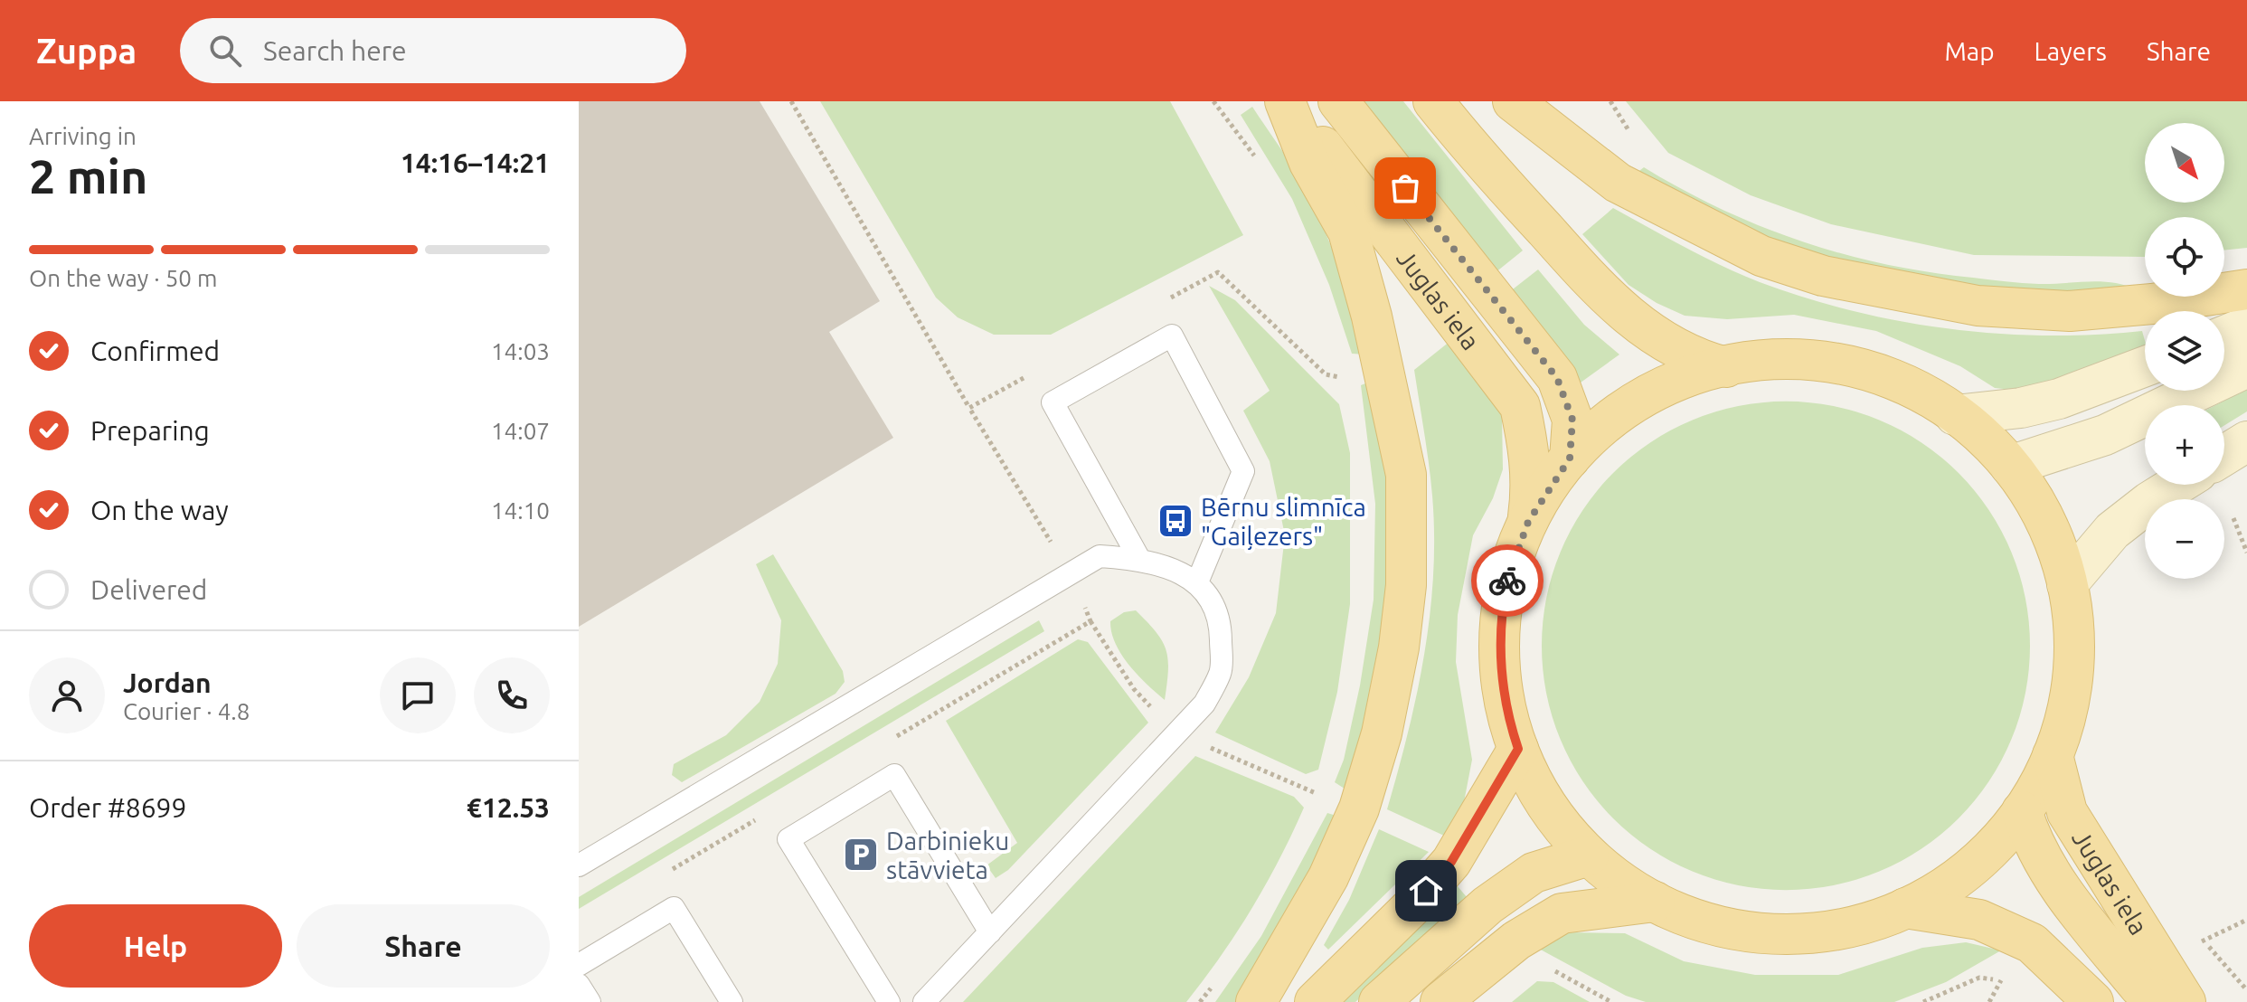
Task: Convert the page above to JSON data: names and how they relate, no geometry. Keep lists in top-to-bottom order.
{
  "streets": {
    "main road": ["Juglas iela"]
  },
  "places": {
    "bus stop": ["Bērnu slimnīca \"Gaiļezers\""],
    "parking": ["Darbinieku stāvvieta"]
  },
  "north": "bottom right",
  "page": {
    "header": "Zuppa",
    "search": "Search here",
    "nav": ["Map", "Layers", "Share"],
    "heading": ["2 min", "Arriving in", "14:16–14:21"],
    "panel": [
      "Jordan",
      "Courier · 4.8",
      "Order #8699",
      "€12.53"
    ],
    "map_buttons": ["+", "−"],
    "bar": "On the way · 50 m",
    "list": [
      ["Confirmed", "14:03"],
      ["Preparing", "14:07"],
      ["On the way", "14:10"],
      "Delivered"
    ],
    "buttons": ["Help", "Share"]
  }
}
